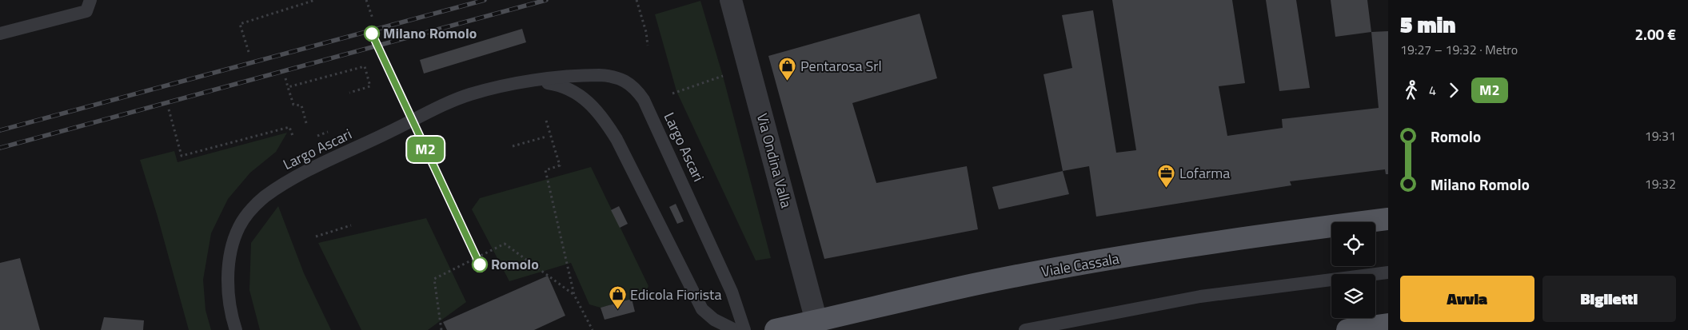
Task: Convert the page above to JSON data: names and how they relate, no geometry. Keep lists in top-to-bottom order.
{
  "streets": {
    "main road": ["Viale Cassala"],
    "street": ["Via Ondina Valla"],
    "lane": ["Largo Ascari"]
  },
  "crossings": [
    ["Via Ondina Valla", "Viale Cassala"]
  ],
  "places": {
    "other": ["Milano Romolo", "Romolo"],
    "shop": ["Pentarosa Srl", "Edicola Fiorista"],
    "office": ["Lofarma"]
  },
  "lines": ["metro line M2"],
  "page": {
    "on_map": "M2",
    "heading": ["5 min", "19:27 – 19:32 · Metro", "2.00 €"],
    "legs": ["4", "M2"],
    "list": [
      {
        "name": "Romolo",
        "value": "19:31"
      },
      {
        "name": "Milano Romolo",
        "value": "19:32"
      }
    ],
    "buttons": ["Avvia", "Biglietti"]
  }
}
